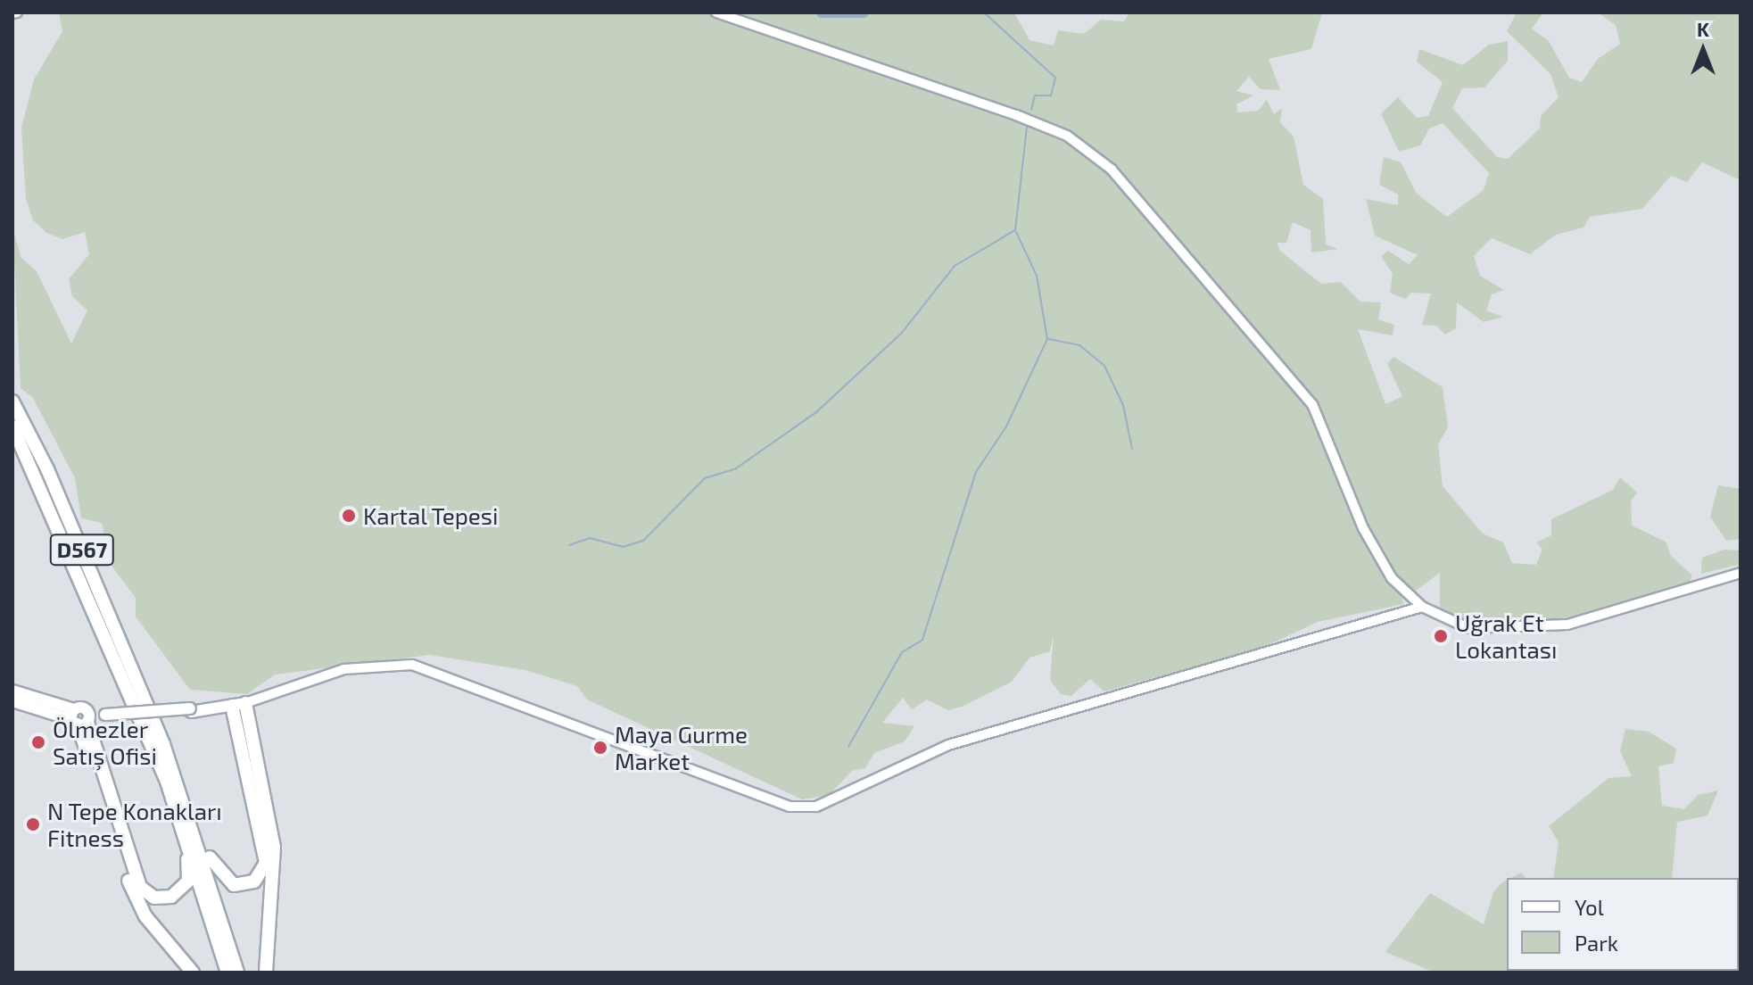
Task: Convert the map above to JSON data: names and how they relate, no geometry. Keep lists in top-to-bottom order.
{
  "streets": {
    "highway": ["D567"]
  },
  "places": [
    "Kartal Tepesi",
    "Uğrak Et Lokantası",
    "Ölmezler Satış Ofisi",
    "Maya Gurme Market",
    "N Tepe Konakları Fitness"
  ],
  "legend": ["Yol", "Park"],
  "north": "top"
}
